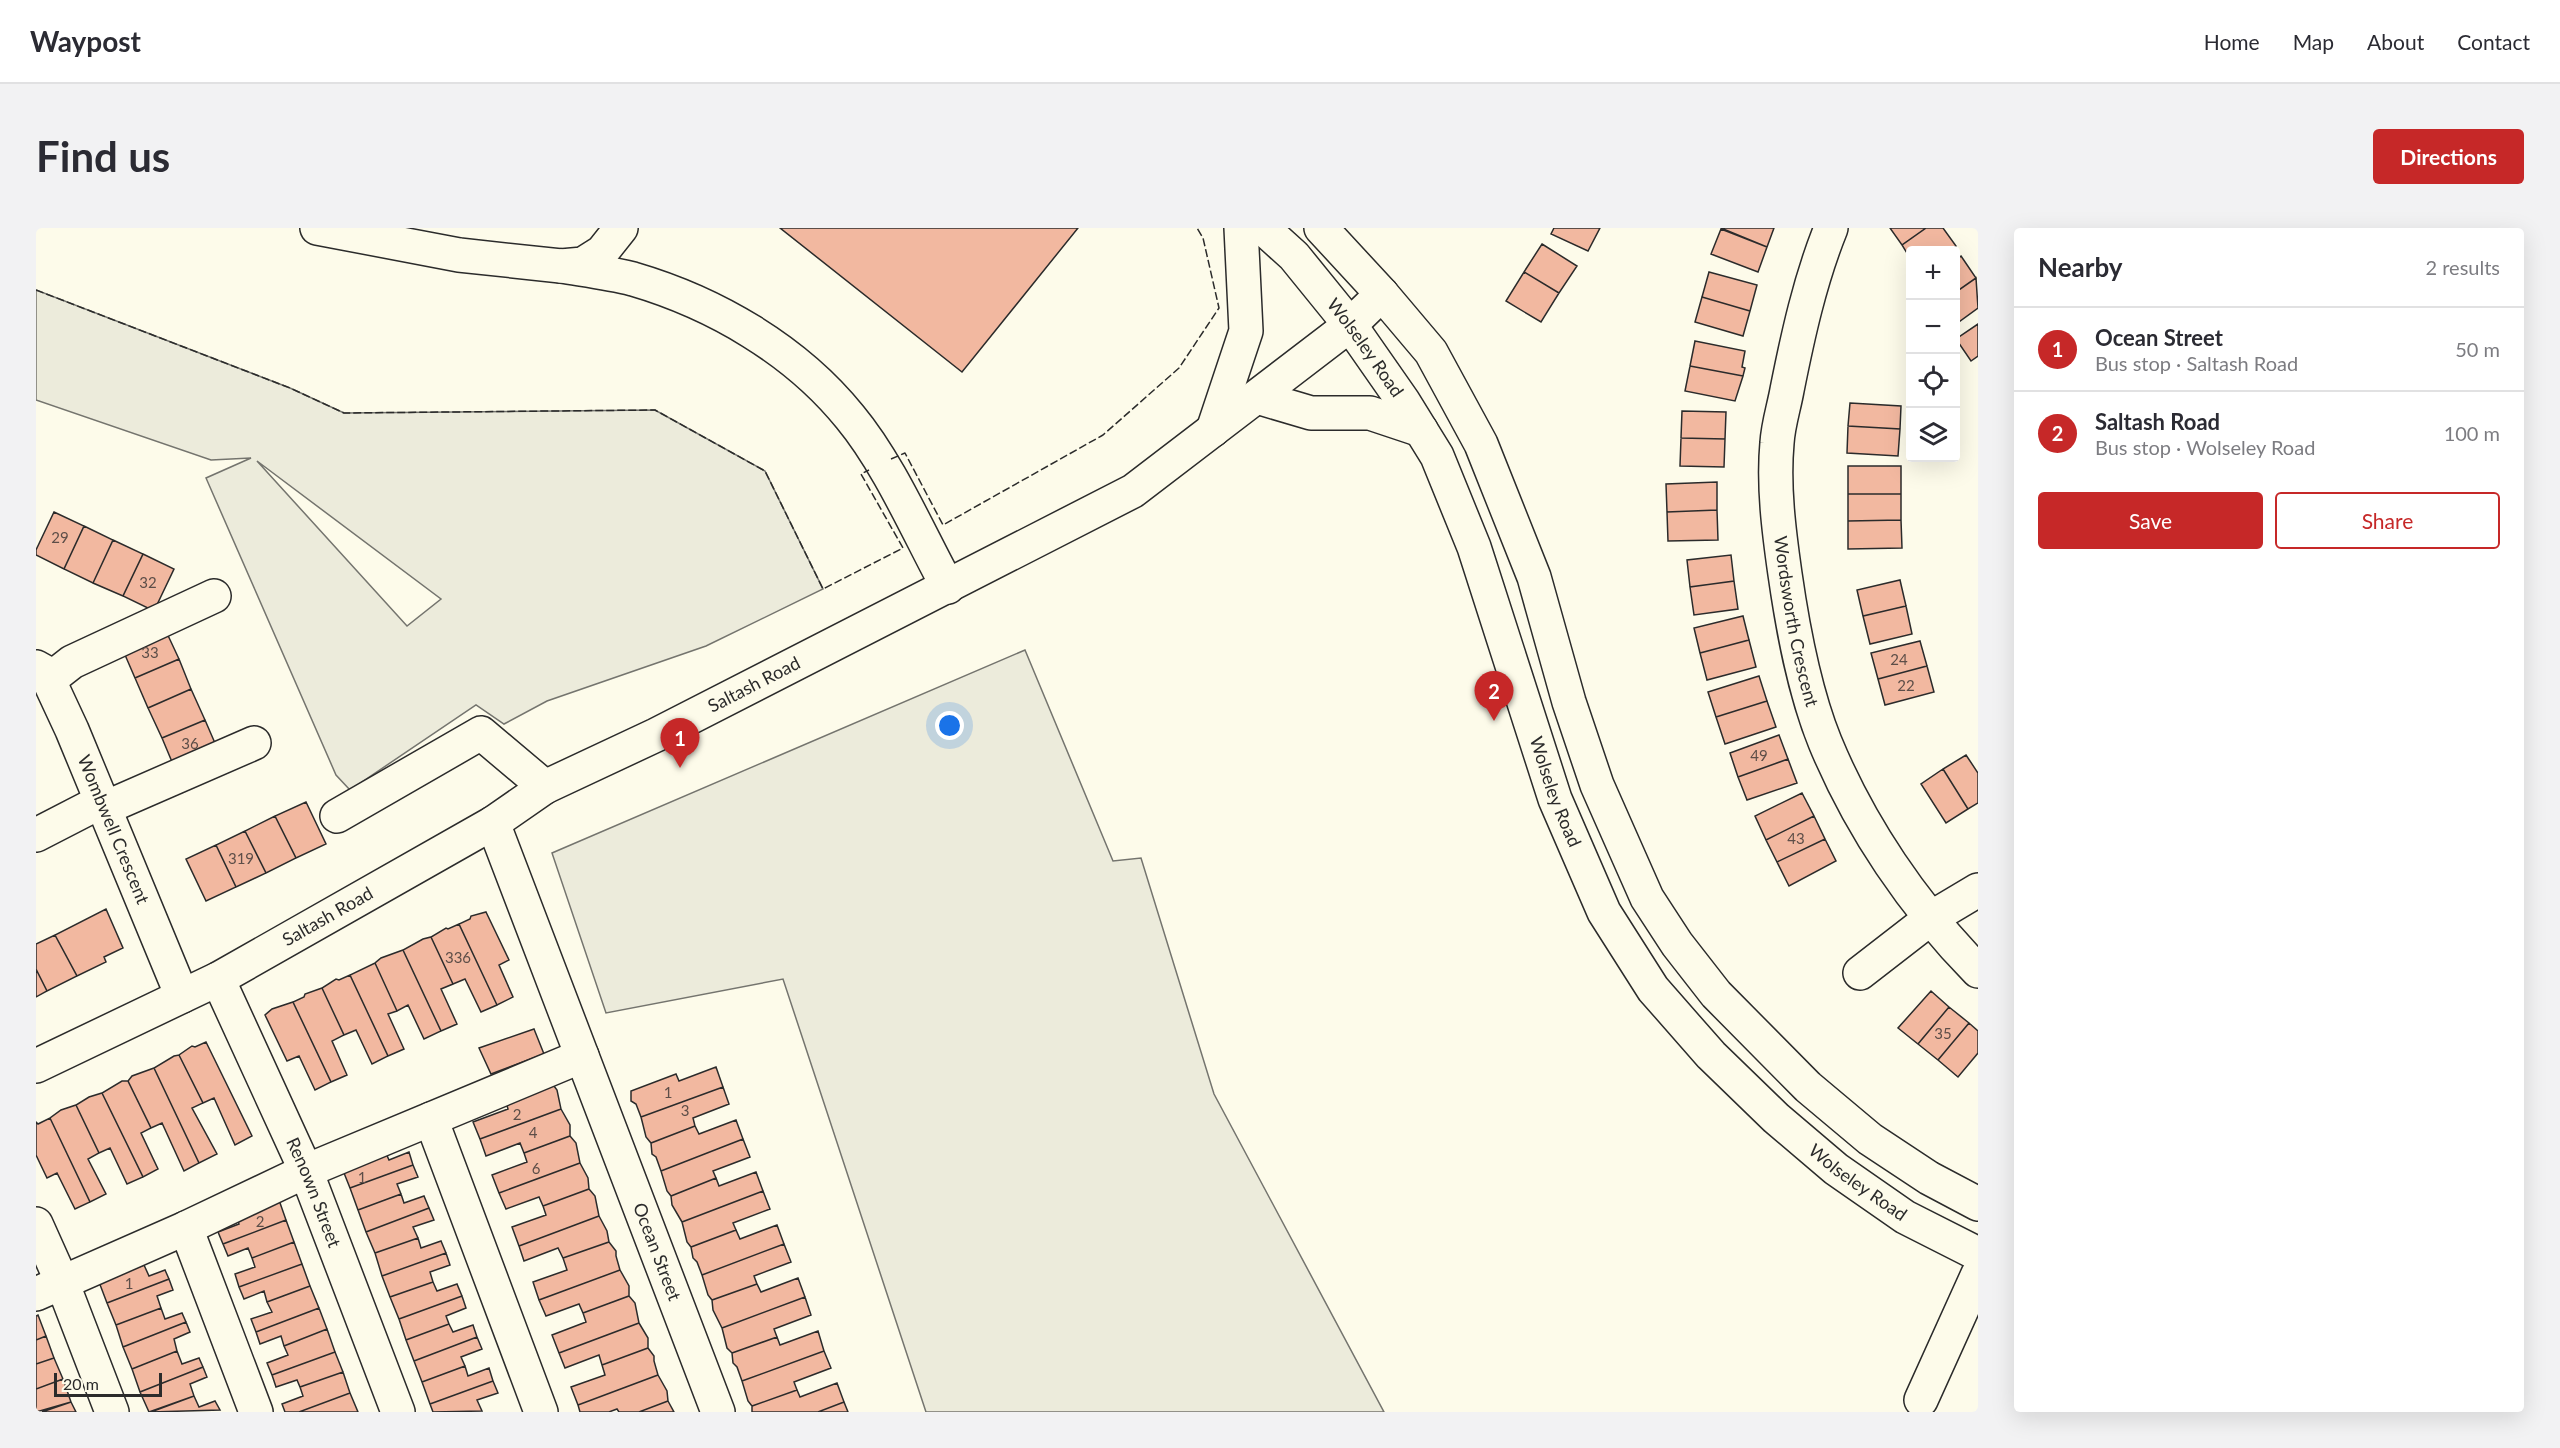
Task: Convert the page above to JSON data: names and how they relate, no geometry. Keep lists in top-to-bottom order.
{
  "streets": {
    "main road": [
      "Wolseley Road",
      "Wordsworth Crescent",
      "Saltash Road",
      "Wombwell Crescent",
      "Renown Street",
      "Ocean Street"
    ]
  },
  "crossings": [
    ["Wolseley Road", "Saltash Road"],
    ["Saltash Road", "Wombwell Crescent"],
    ["Saltash Road", "Renown Street"],
    ["Saltash Road", "Ocean Street"]
  ],
  "house_numbers": [
    "29",
    "32",
    "33",
    "24",
    "22",
    "36",
    "49",
    "43",
    "319",
    "336",
    "35",
    "1",
    "3",
    "2",
    "4",
    "6",
    "1",
    "2",
    "1"
  ],
  "scale_bar": "20 m",
  "page": {
    "header": "Waypost",
    "nav": [
      "Home",
      "Map",
      "About",
      "Contact"
    ],
    "buttons": [
      "Directions",
      ["Save", "Share"]
    ],
    "title": "Find us",
    "heading": ["Nearby", "2 results"],
    "map_buttons": ["+", "−"],
    "list": [
      {
        "mark": "1",
        "name": "Ocean Street",
        "note": "Bus stop · Saltash Road",
        "value": "50 m"
      },
      {
        "mark": "2",
        "name": "Saltash Road",
        "note": "Bus stop · Wolseley Road",
        "value": "100 m"
      }
    ],
    "pins": ["2", "1"],
    "scale": "20 m"
  }
}
